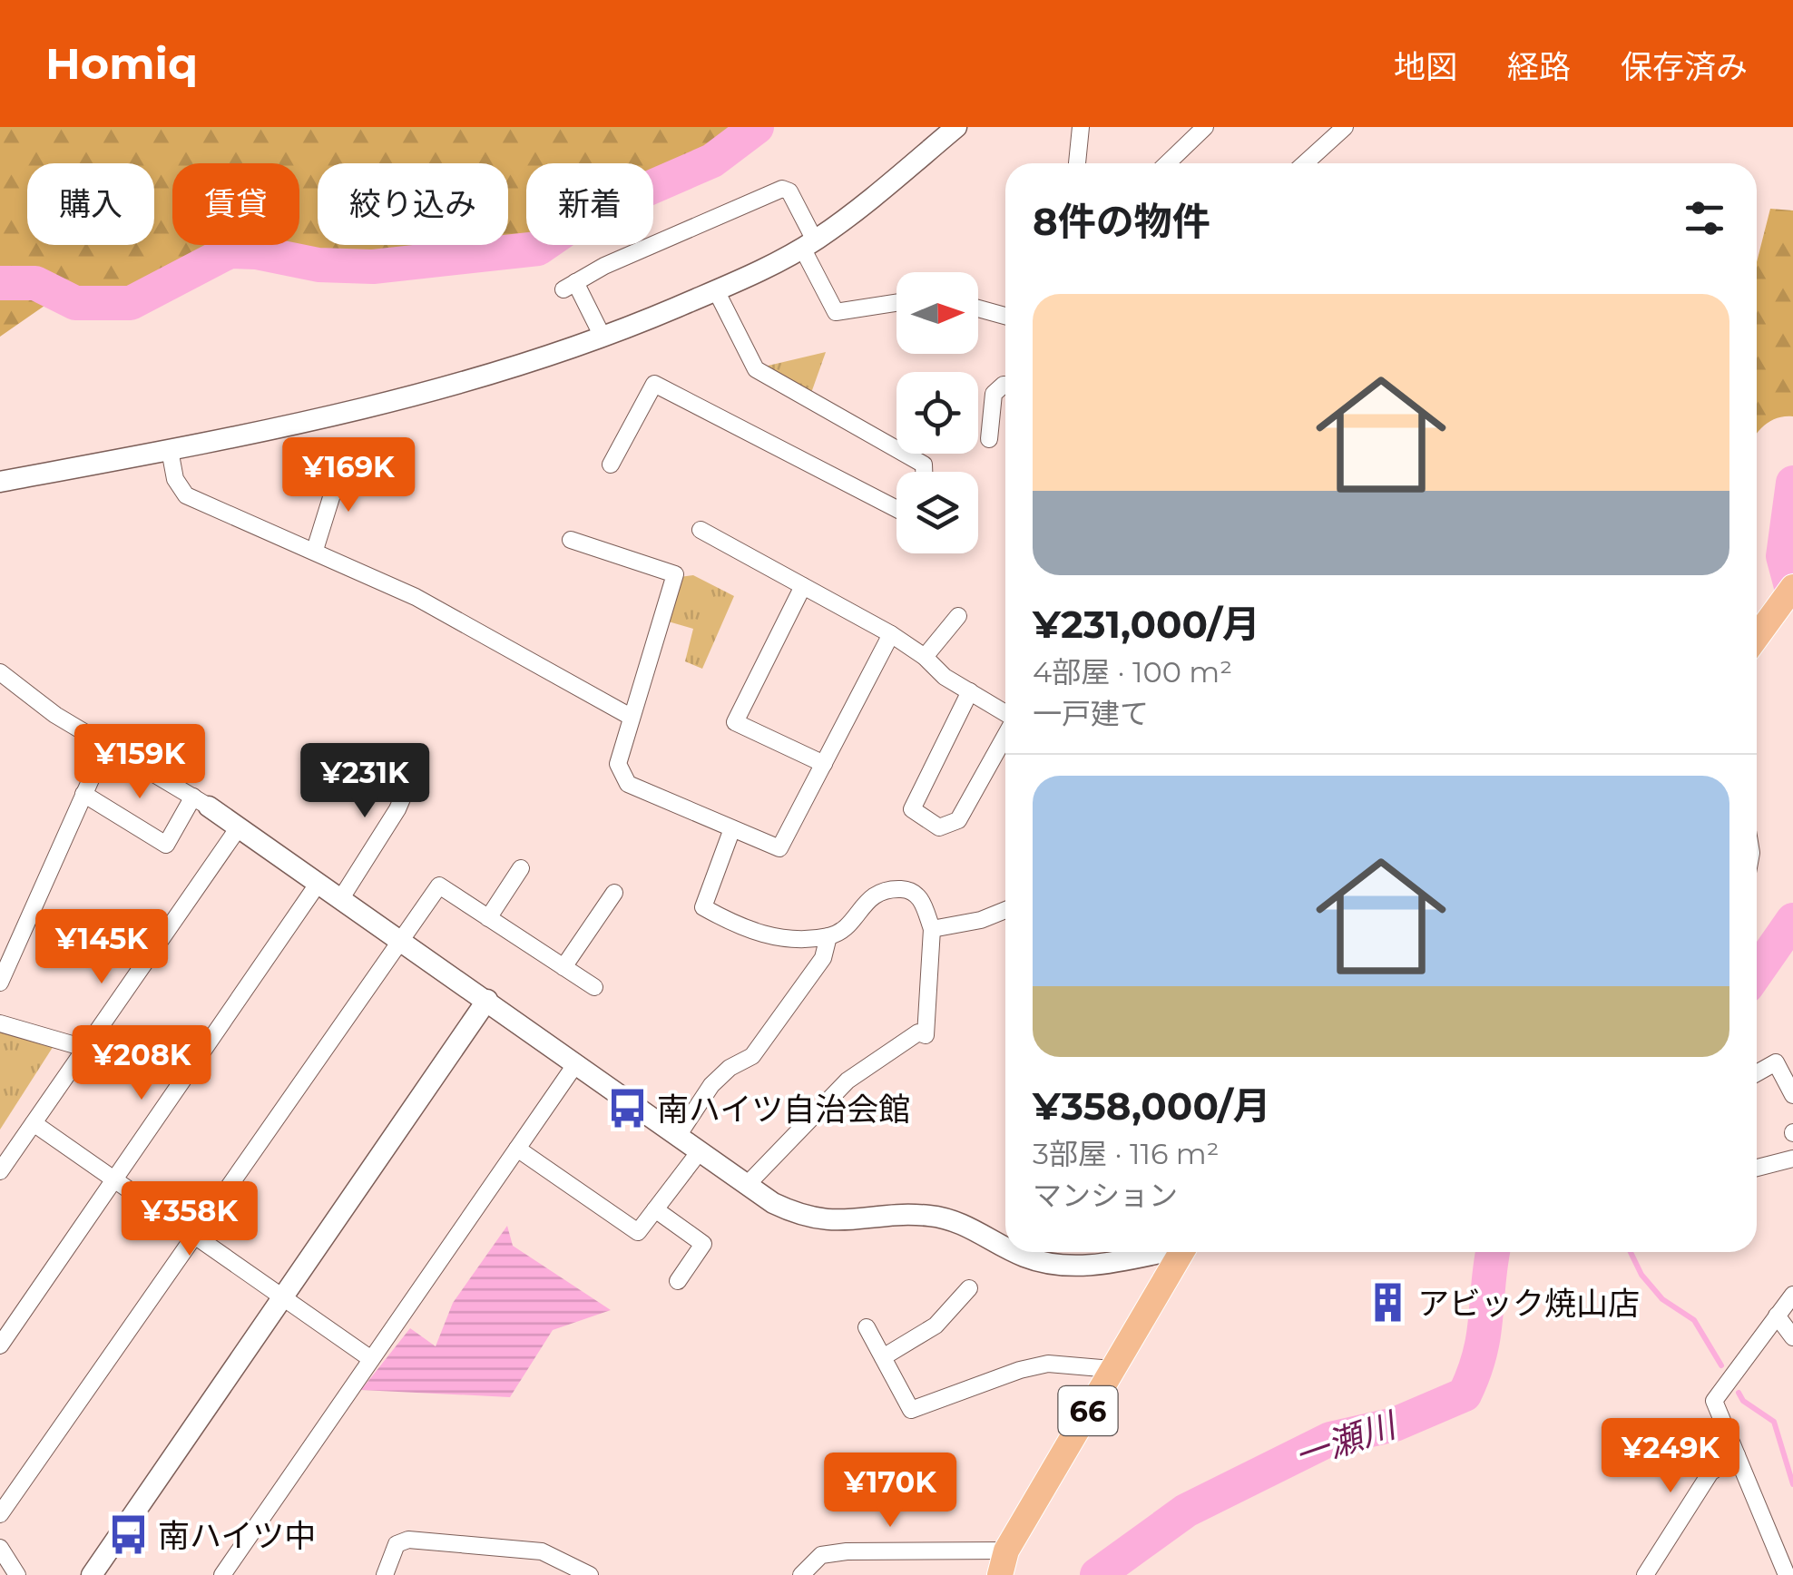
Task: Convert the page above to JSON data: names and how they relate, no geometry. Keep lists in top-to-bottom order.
{
  "streets": {
    "main road": ["66"]
  },
  "water": ["一瀬川"],
  "places": {
    "bus stop": ["南ハイツ自治会館", "南ハイツ中"],
    "building": ["アビック焼山店"]
  },
  "north": "right",
  "page": {
    "header": "Homiq",
    "nav": ["地図", "経路", "保存済み"],
    "chip": [
      "購入",
      "賃貸",
      "絞り込み",
      "新着"
    ],
    "heading": "8件の物件",
    "list": [
      {
        "name": "¥231,000/月",
        "note": "4部屋 · 100 m² · 一戸建て"
      },
      {
        "name": "¥358,000/月",
        "note": "3部屋 · 116 m² · マンション"
      }
    ],
    "price": [
      "¥169K",
      "¥159K",
      "¥231K",
      "¥145K",
      "¥208K",
      "¥358K",
      "¥249K",
      "¥170K"
    ]
  }
}
